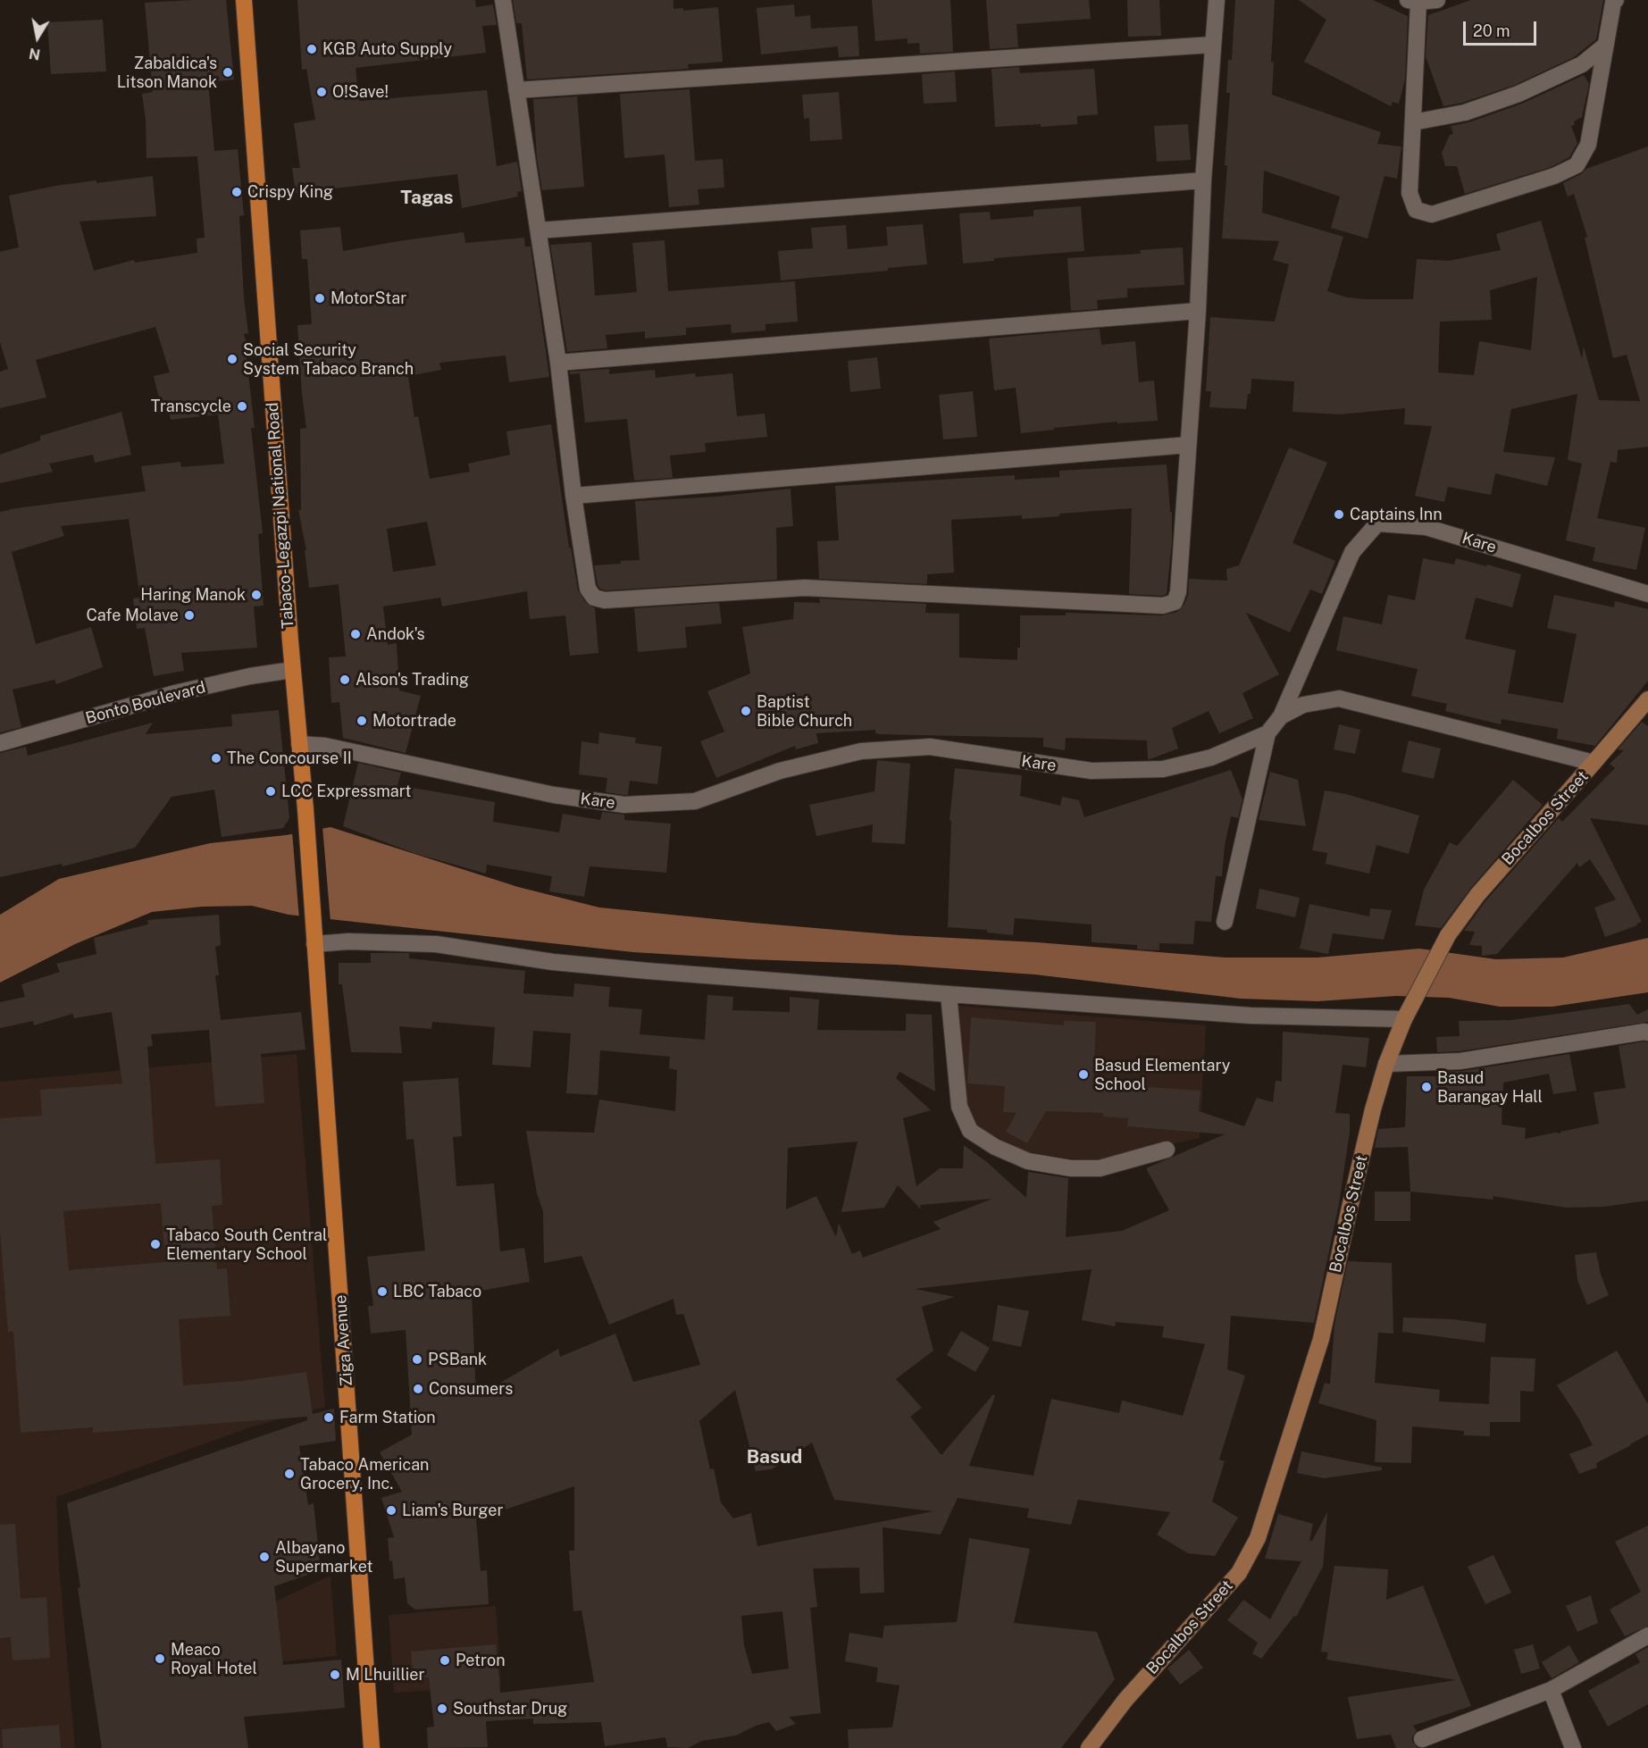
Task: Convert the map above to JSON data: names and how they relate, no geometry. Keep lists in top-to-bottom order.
{
  "streets": {
    "main road": ["Tabaco-Legazpi National Road", "Ziga Avenue"],
    "street": ["Kare", "Bonto Boulevard", "Bocalbos Street"]
  },
  "crossings": [
    ["Tabaco-Legazpi National Road", "Kare"],
    ["Tabaco-Legazpi National Road", "Bonto Boulevard"],
    ["Tabaco-Legazpi National Road", "Ziga Avenue"]
  ],
  "districts": ["Tagas", "Basud"],
  "places": [
    "KGB Auto Supply",
    "Zabaldica's Litson Manok",
    "O!Save!",
    "Crispy King",
    "MotorStar",
    "Social Security System Tabaco Branch",
    "Transcycle",
    "Captains Inn",
    "Haring Manok",
    "Cafe Molave",
    "Andok's",
    "Alson's Trading",
    "Baptist Bible Church",
    "Motortrade",
    "The Concourse II",
    "LCC Expressmart",
    "Basud Elementary School",
    "Basud Barangay Hall",
    "Tabaco South Central Elementary School",
    "LBC Tabaco",
    "PSBank",
    "Consumers",
    "Farm Station",
    "Tabaco American Grocery, Inc.",
    "Liam's Burger",
    "Albayano Supermarket",
    "Meaco Royal Hotel",
    "Petron",
    "M Lhuillier",
    "Southstar Drug"
  ],
  "scale_bar": "20 m",
  "north": "bottom"
}
